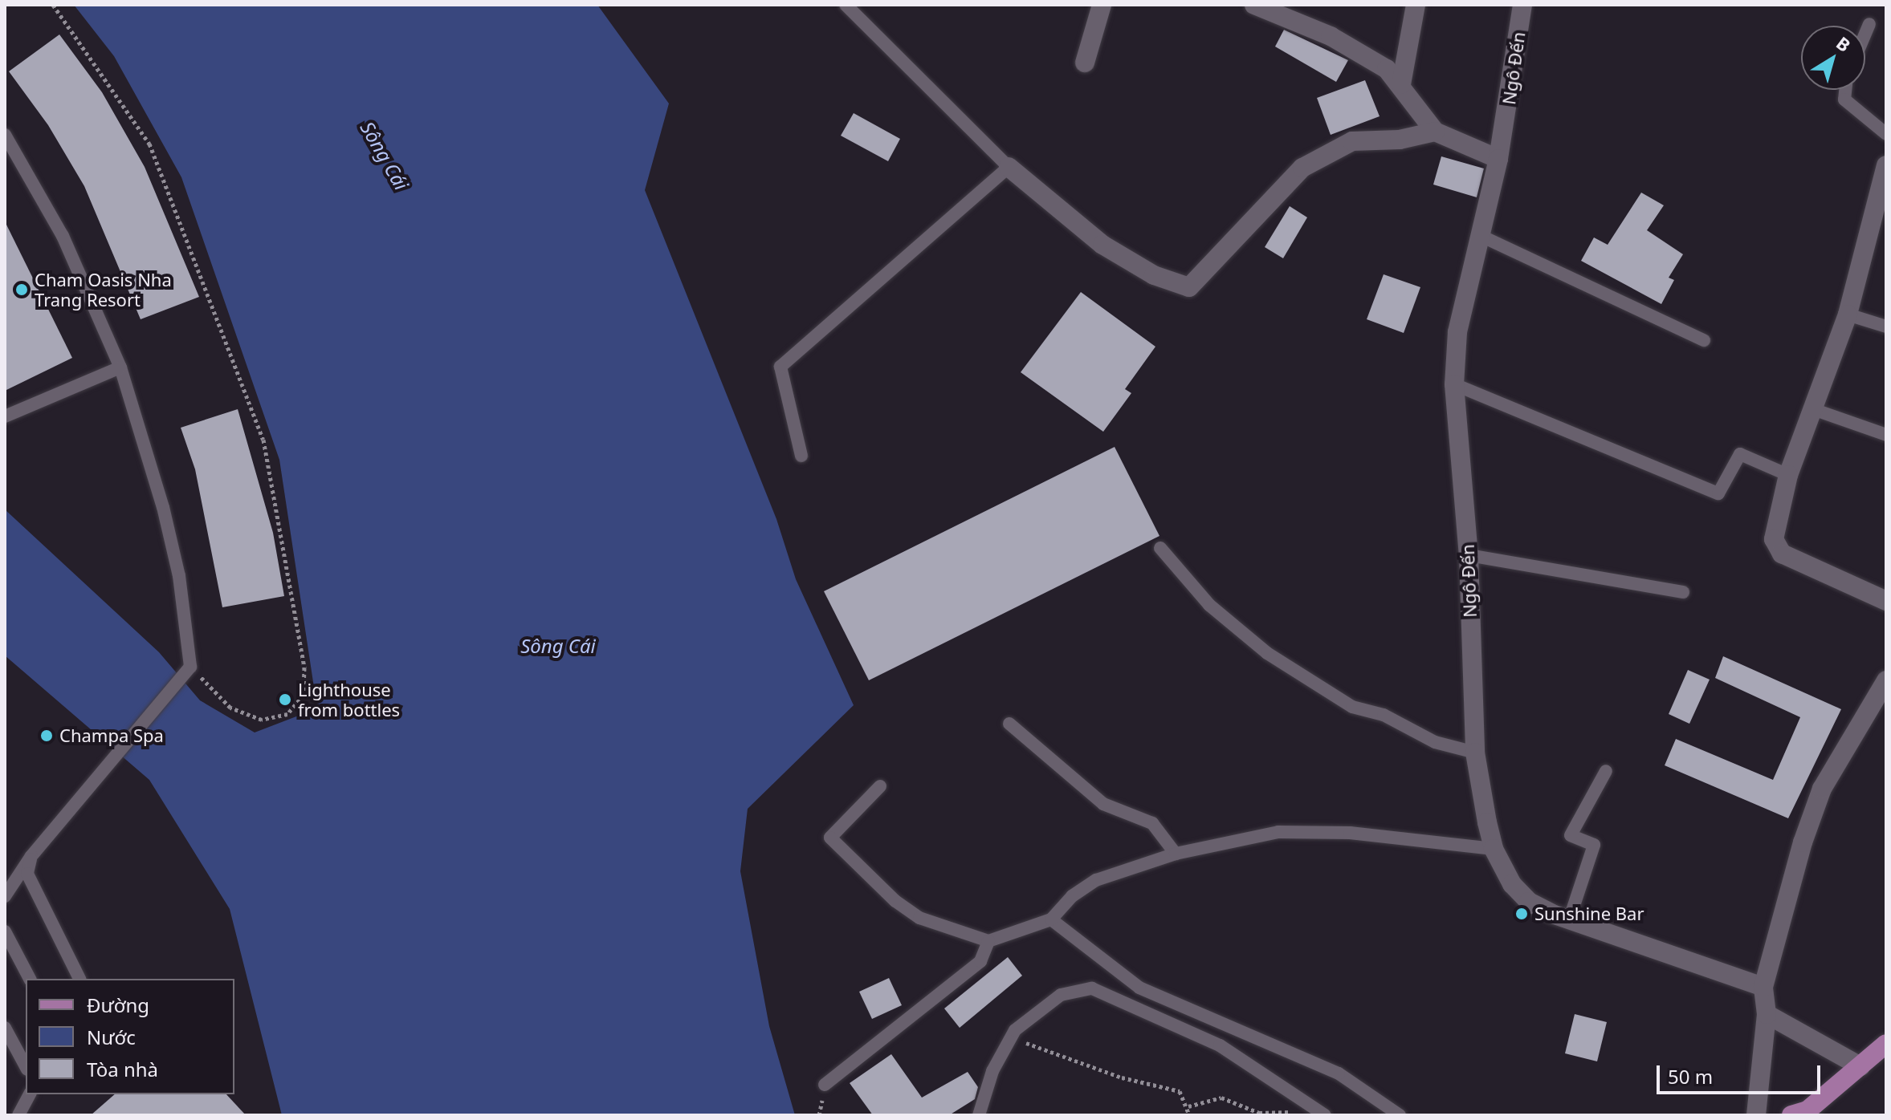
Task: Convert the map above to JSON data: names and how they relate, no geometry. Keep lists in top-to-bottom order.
{
  "streets": {
    "street": ["Ngô Đến"]
  },
  "water": ["Sông Cái"],
  "places": [
    "Cham Oasis Nha Trang Resort",
    "Lighthouse from bottles",
    "Champa Spa",
    "Sunshine Bar"
  ],
  "legend": ["Đường", "Nước", "Tòa nhà"],
  "scale_bar": "50 m",
  "north": "top right"
}
